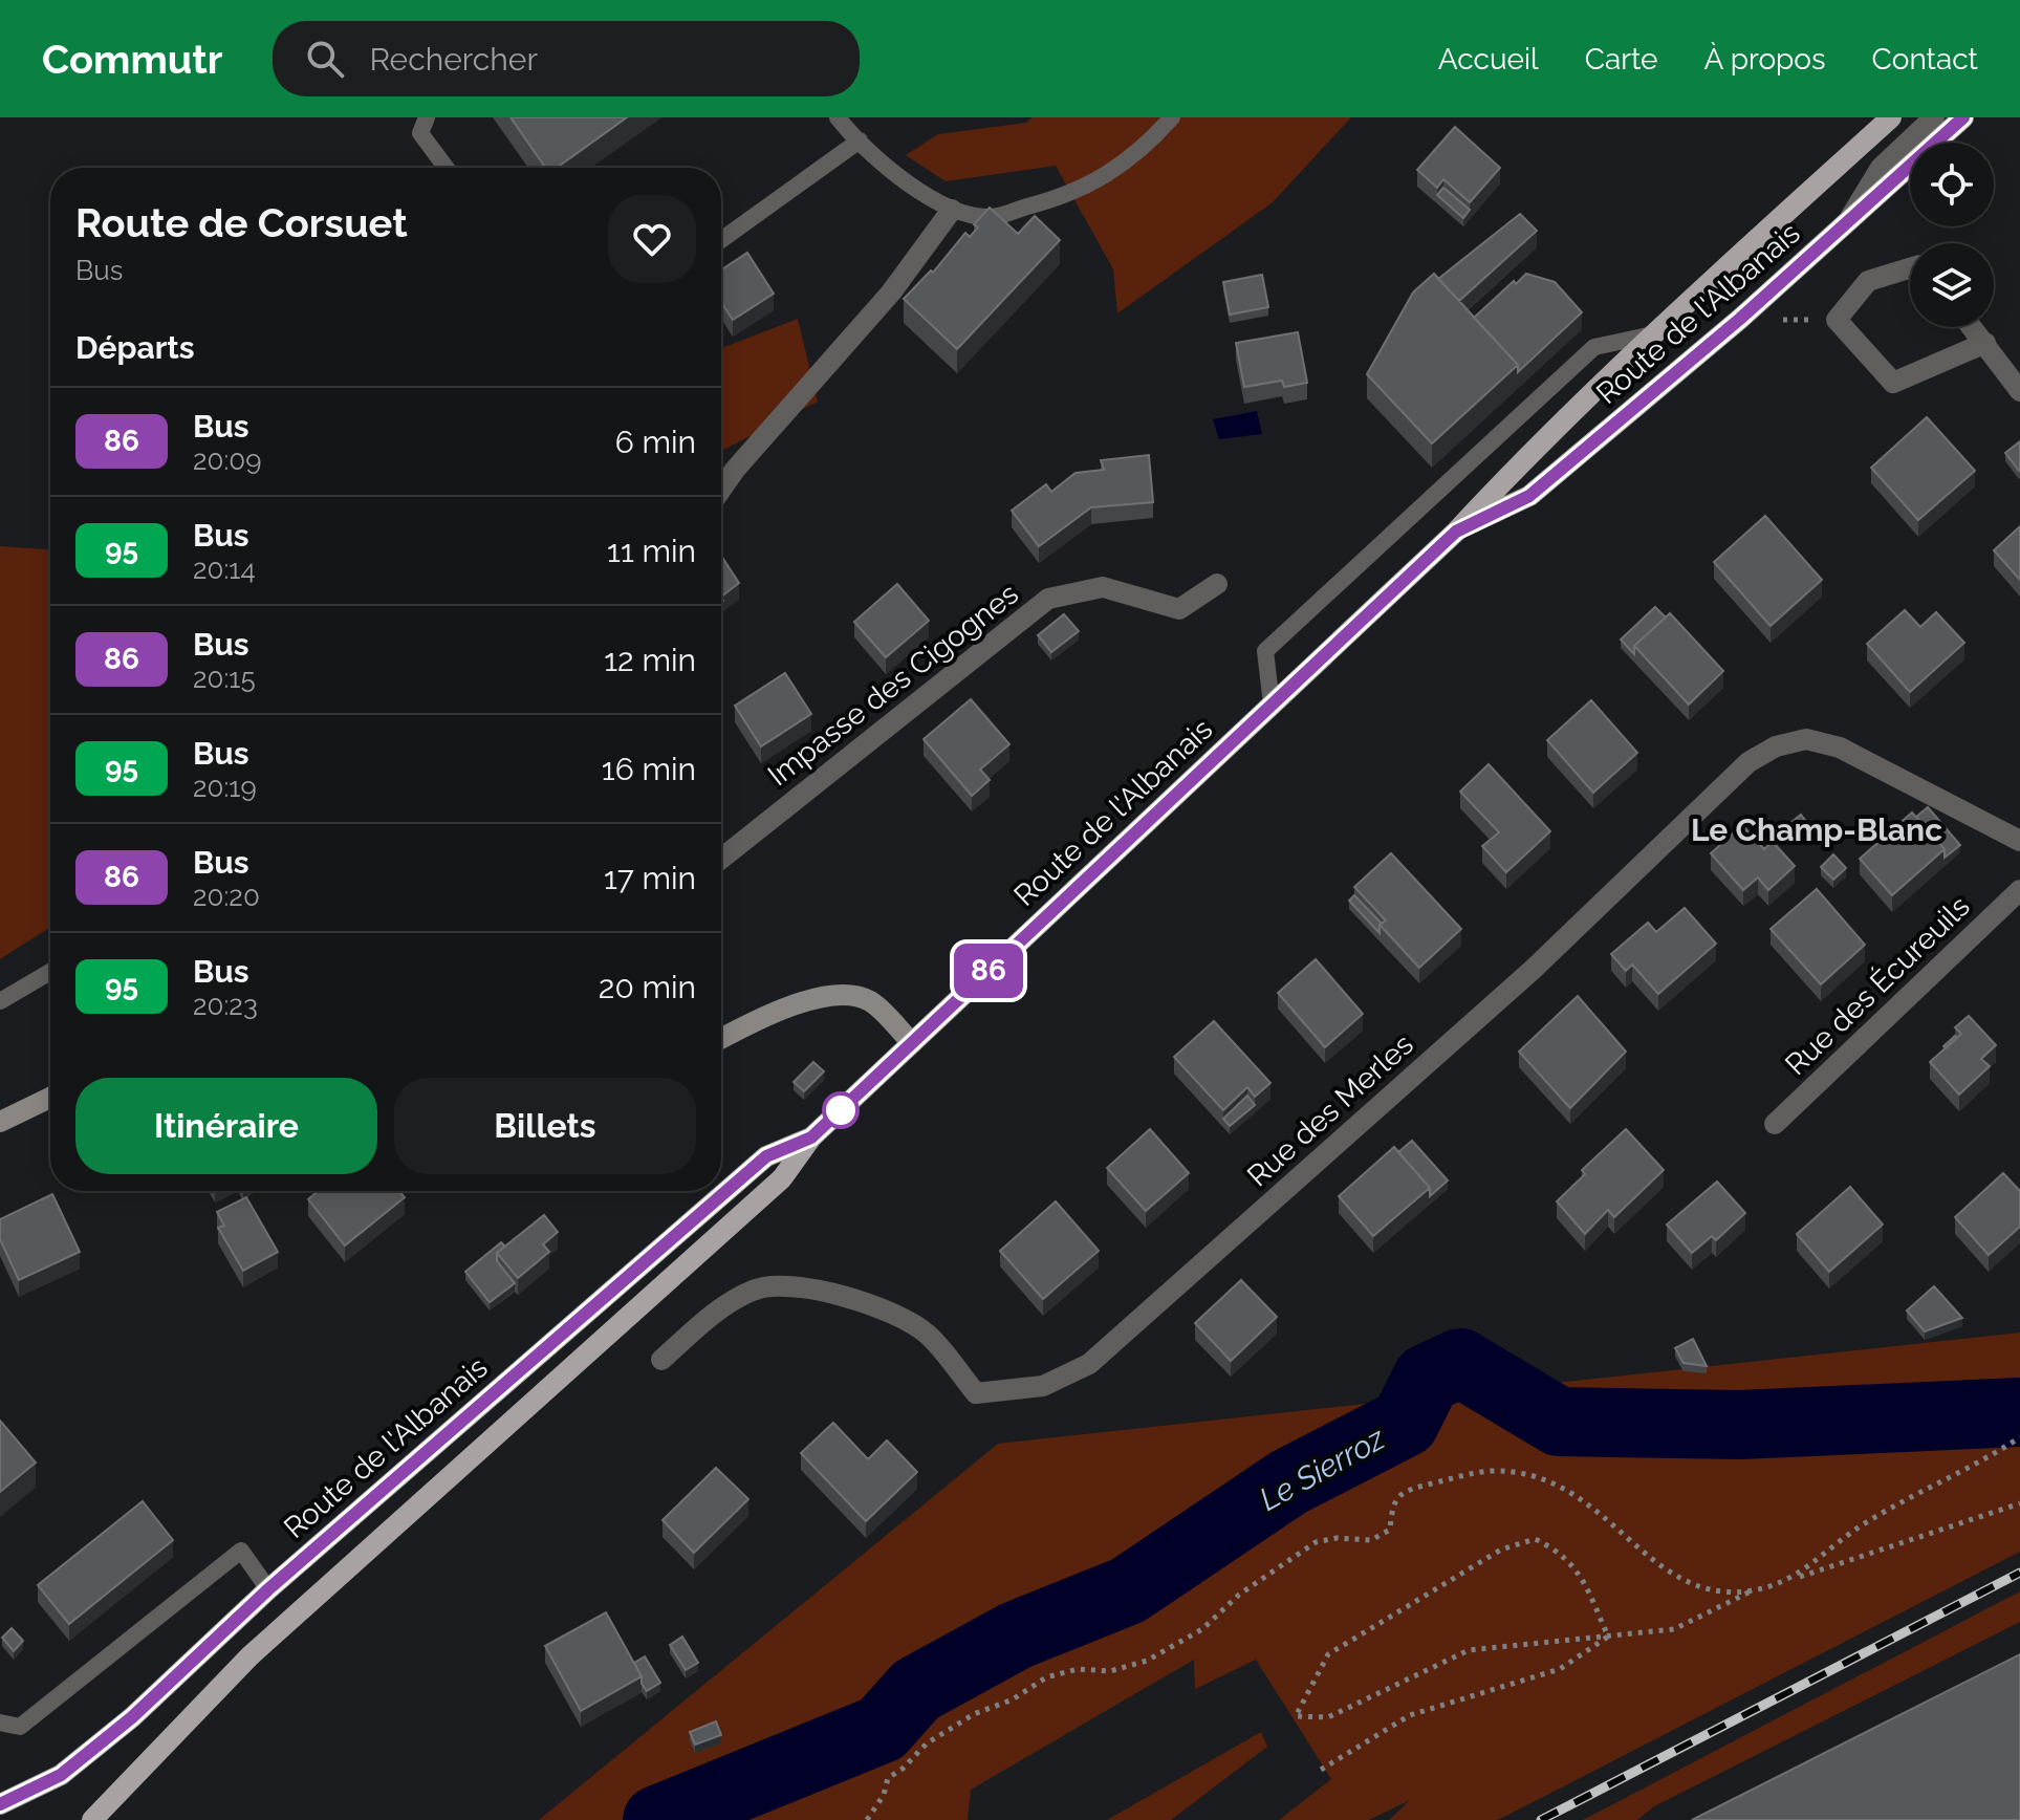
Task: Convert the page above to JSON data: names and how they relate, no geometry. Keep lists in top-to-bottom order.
{
  "streets": {
    "main road": ["Route de l'Albanais"],
    "street": ["Impasse des Cigognes", "Rue des Écureuils", "Rue des Merles"]
  },
  "districts": ["Le Champ-Blanc"],
  "water": ["Le Sierroz"],
  "lines": ["bus line 86"],
  "page": {
    "header": "Commutr",
    "search": "Rechercher",
    "nav": [
      "Accueil",
      "Carte",
      "À propos",
      "Contact"
    ],
    "on_map": "86",
    "heading": [
      ["Route de Corsuet", "Bus"],
      "Départs"
    ],
    "list": [
      {
        "mark": "86",
        "name": "Bus",
        "note": "20:09",
        "value": "6 min"
      },
      {
        "mark": "95",
        "name": "Bus",
        "note": "20:14",
        "value": "11 min"
      },
      {
        "mark": "86",
        "name": "Bus",
        "note": "20:15",
        "value": "12 min"
      },
      {
        "mark": "95",
        "name": "Bus",
        "note": "20:19",
        "value": "16 min"
      },
      {
        "mark": "86",
        "name": "Bus",
        "note": "20:20",
        "value": "17 min"
      },
      {
        "mark": "95",
        "name": "Bus",
        "note": "20:23",
        "value": "20 min"
      }
    ],
    "buttons": ["Itinéraire", "Billets"]
  }
}
